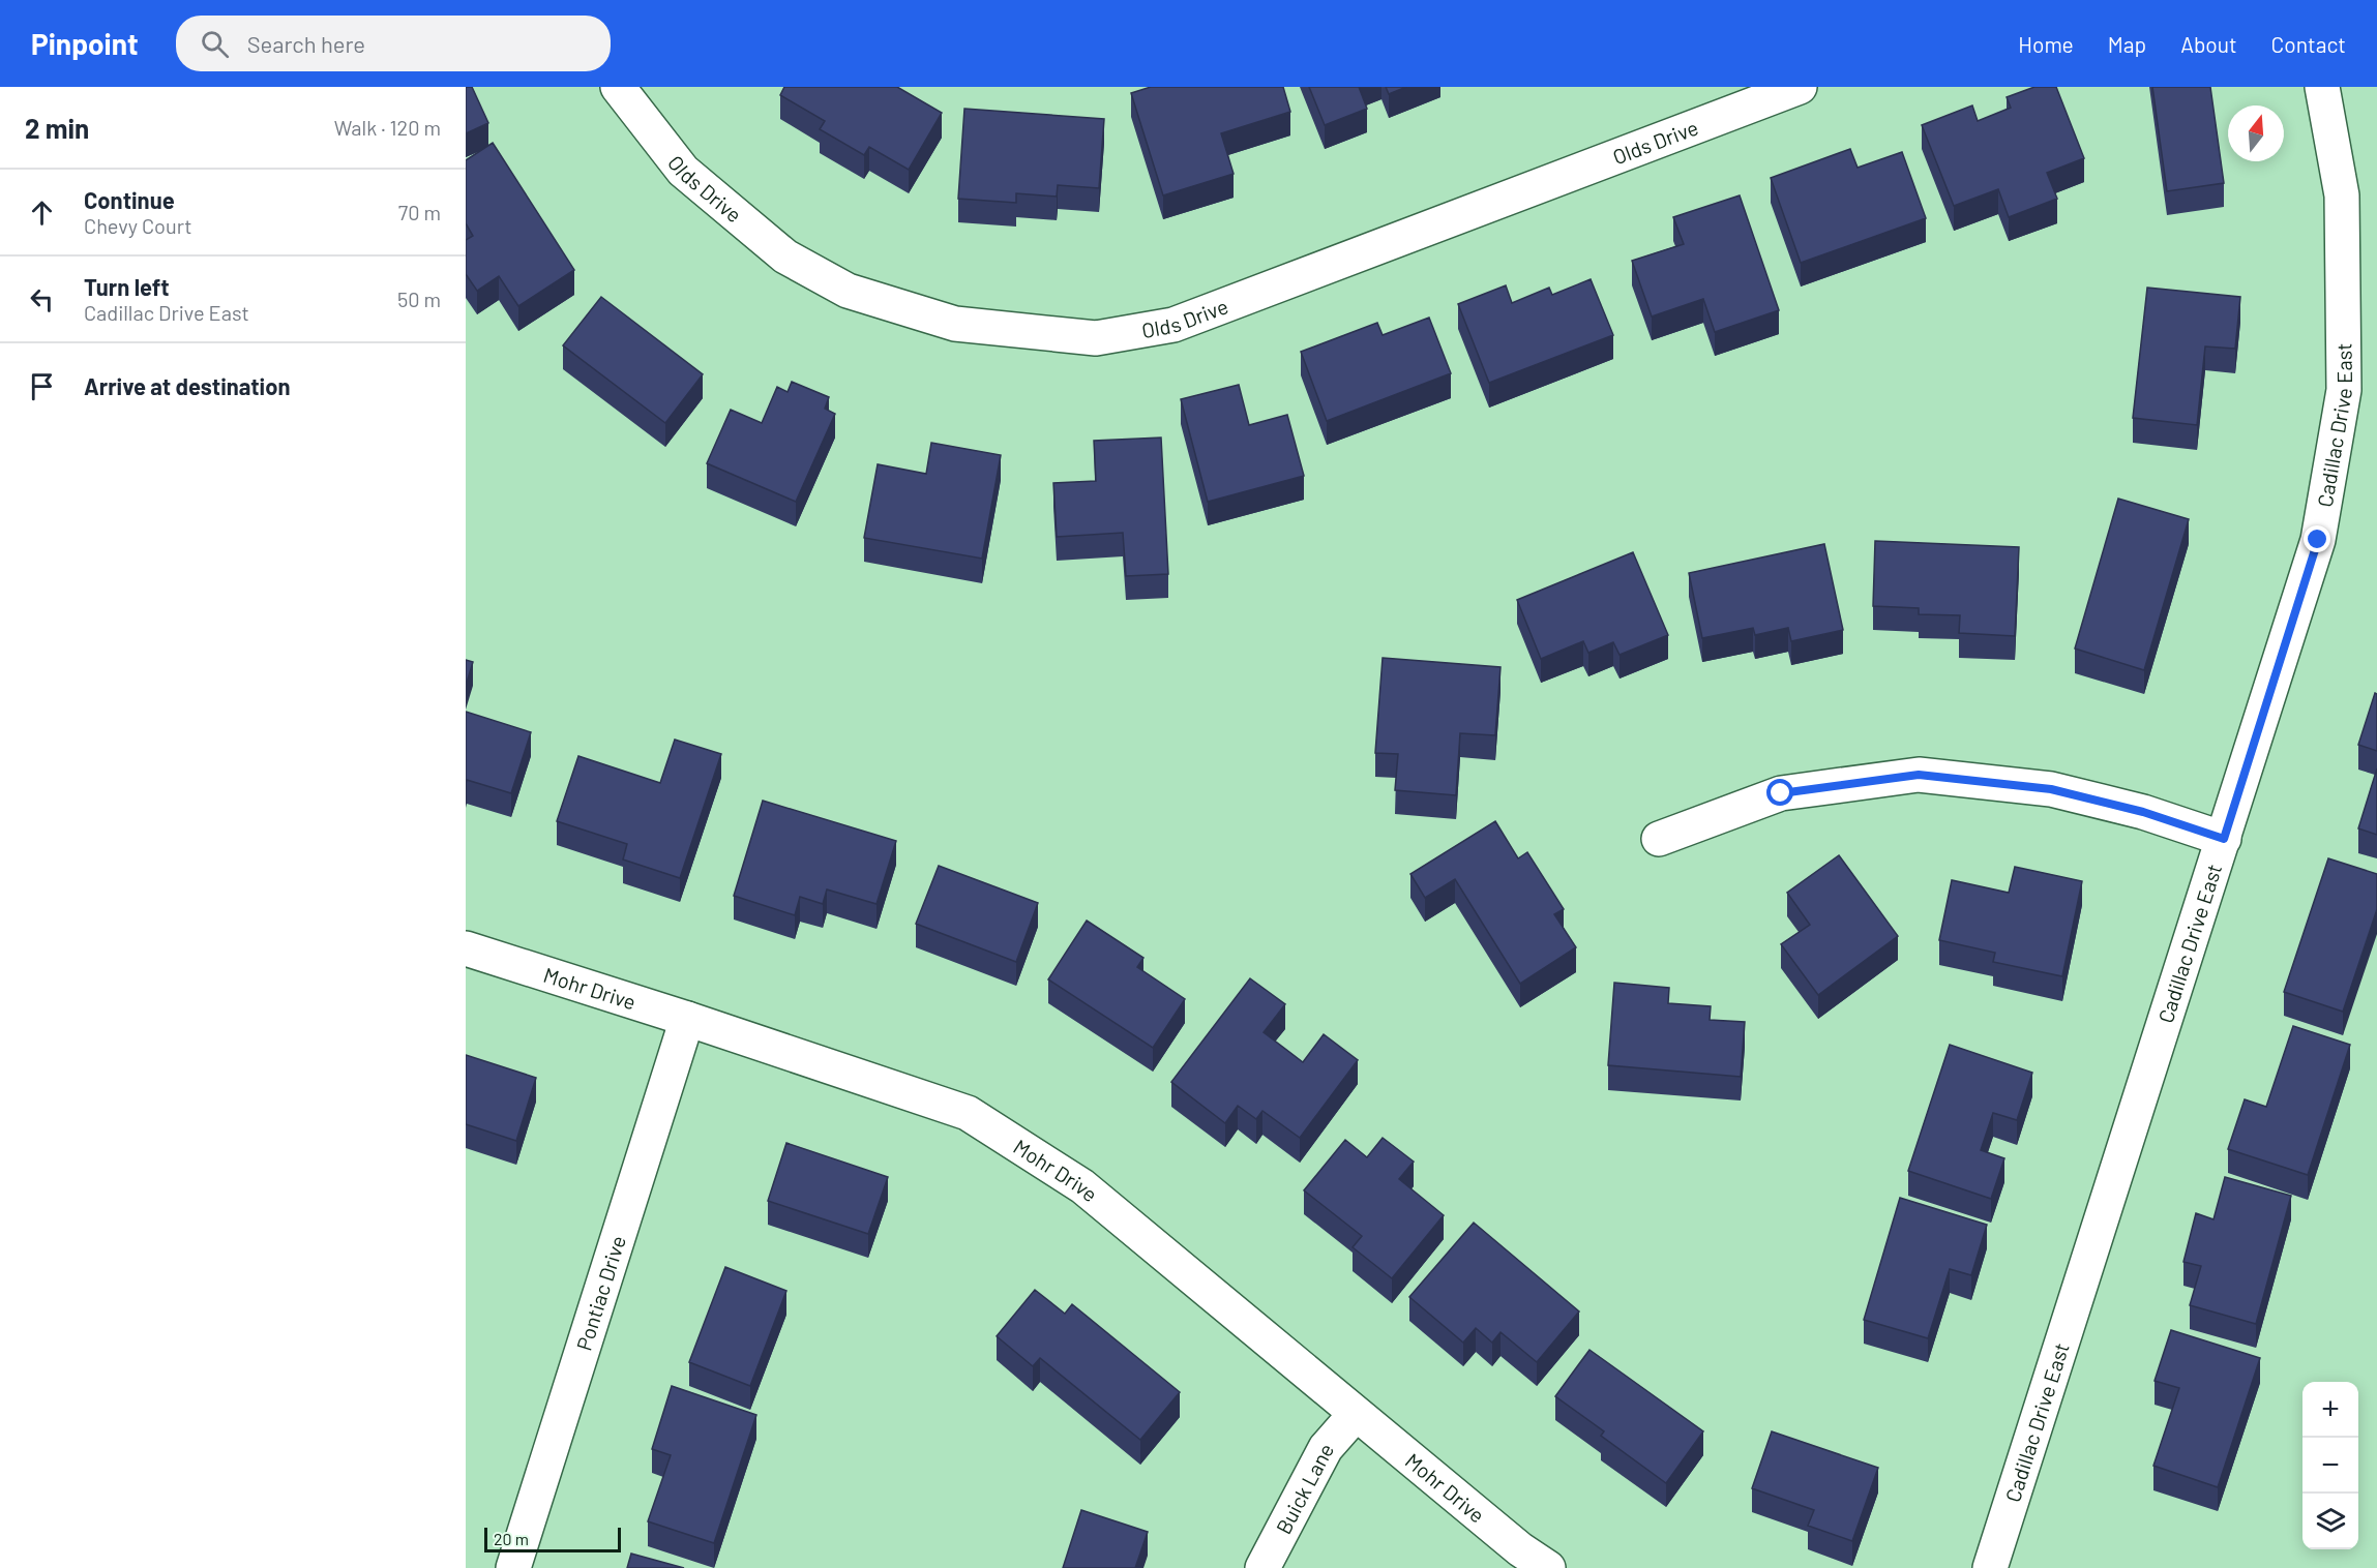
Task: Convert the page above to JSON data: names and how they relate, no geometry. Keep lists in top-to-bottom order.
{
  "streets": {
    "street": [
      "Olds Drive",
      "Cadillac Drive East",
      "Mohr Drive",
      "Pontiac Drive",
      "Buick Lane"
    ]
  },
  "crossings": [
    ["Mohr Drive", "Pontiac Drive"],
    ["Mohr Drive", "Buick Lane"]
  ],
  "scale_bar": "20 m",
  "north": "top",
  "page": {
    "header": "Pinpoint",
    "search": "Search here",
    "nav": [
      "Home",
      "Map",
      "About",
      "Contact"
    ],
    "heading": ["2 min", "Walk · 120 m"],
    "list": [
      ["Continue", "Chevy Court", "70 m"],
      ["Turn left", "Cadillac Drive East", "50 m"],
      "Arrive at destination"
    ],
    "map_buttons": ["+", "−"],
    "scale": "20 m"
  }
}
